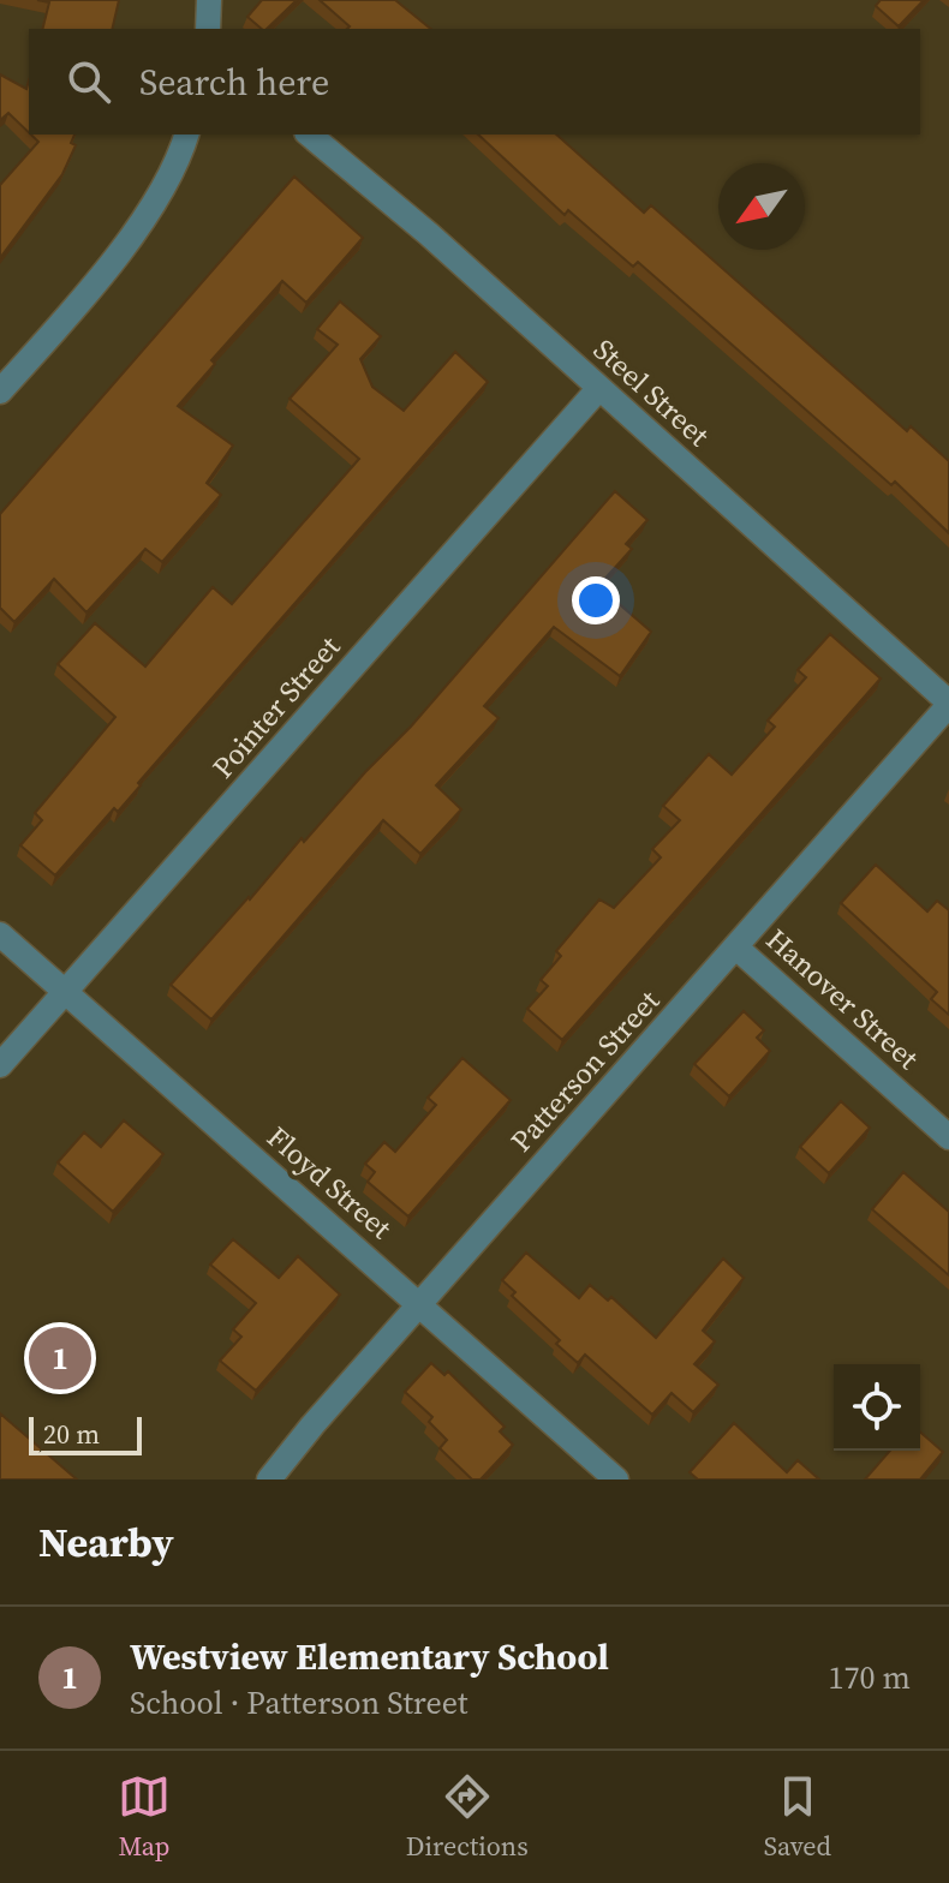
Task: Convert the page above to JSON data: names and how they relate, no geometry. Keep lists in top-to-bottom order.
{
  "streets": {
    "street": [
      "Steel Street",
      "Pointer Street",
      "Hanover Street",
      "Patterson Street",
      "Floyd Street"
    ]
  },
  "crossings": [
    ["Steel Street", "Pointer Street"],
    ["Steel Street", "Patterson Street"],
    ["Pointer Street", "Floyd Street"],
    ["Hanover Street", "Patterson Street"],
    ["Patterson Street", "Floyd Street"]
  ],
  "scale_bar": "20 m",
  "north": "bottom left",
  "page": {
    "search": "Search here",
    "pins": "1",
    "scale": "20 m",
    "heading": "Nearby",
    "list": [
      {
        "mark": "1",
        "name": "Westview Elementary School",
        "note": "School · Patterson Street",
        "value": "170 m"
      }
    ],
    "nav": ["Map", "Directions", "Saved"]
  }
}
